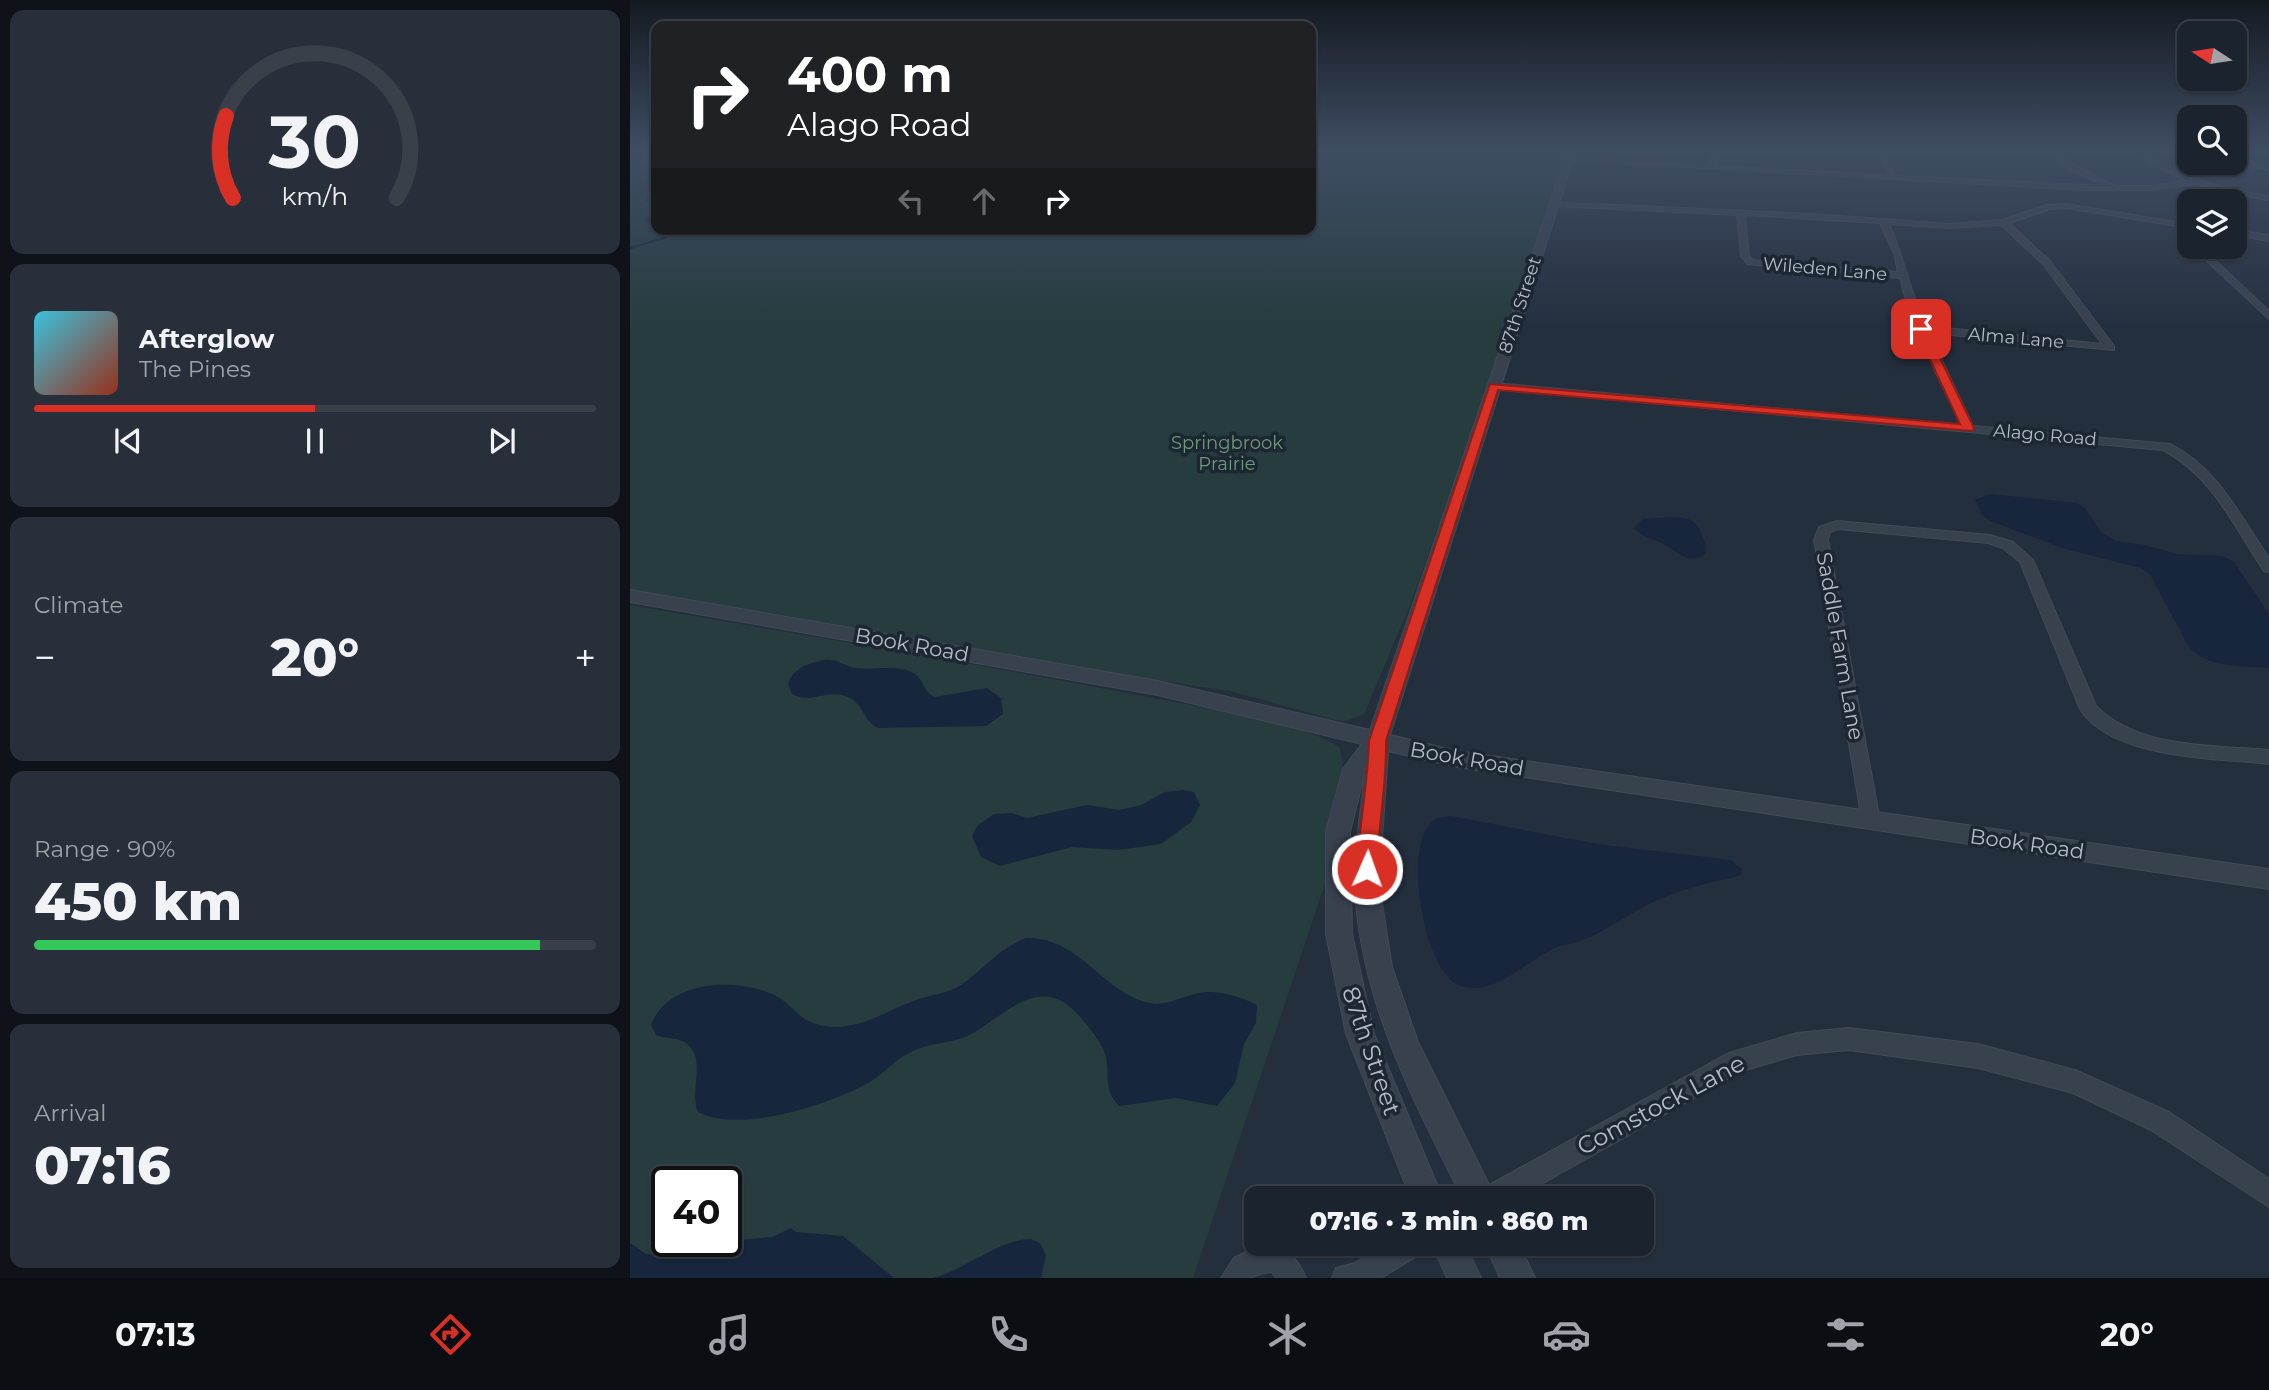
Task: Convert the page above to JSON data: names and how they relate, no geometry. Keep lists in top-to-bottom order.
{
  "streets": {
    "street": [
      "Wileden Lane",
      "87th Street",
      "Alma Lane",
      "Alago Road",
      "Book Road",
      "Saddle Farm Lane",
      "Comstock Lane"
    ]
  },
  "crossings": [
    ["87th Street", "Alago Road"],
    ["87th Street", "Book Road"],
    ["Book Road", "Saddle Farm Lane"]
  ],
  "parks": ["Springbrook Prairie"],
  "north": "left",
  "page": {
    "turn": ["400 m", "Alago Road"],
    "song": ["Afterglow", "The Pines"],
    "tile": [
      "Climate",
      ["Range · 90%", "450 km"],
      ["Arrival", "07:16"]
    ],
    "heat": ["−", "20°", "+"],
    "limit": "40",
    "trip": "07:16 · 3 min · 860 m",
    "tabs": ["07:13", "20°"],
    "gauge": ["30", "km/h"]
  }
}
